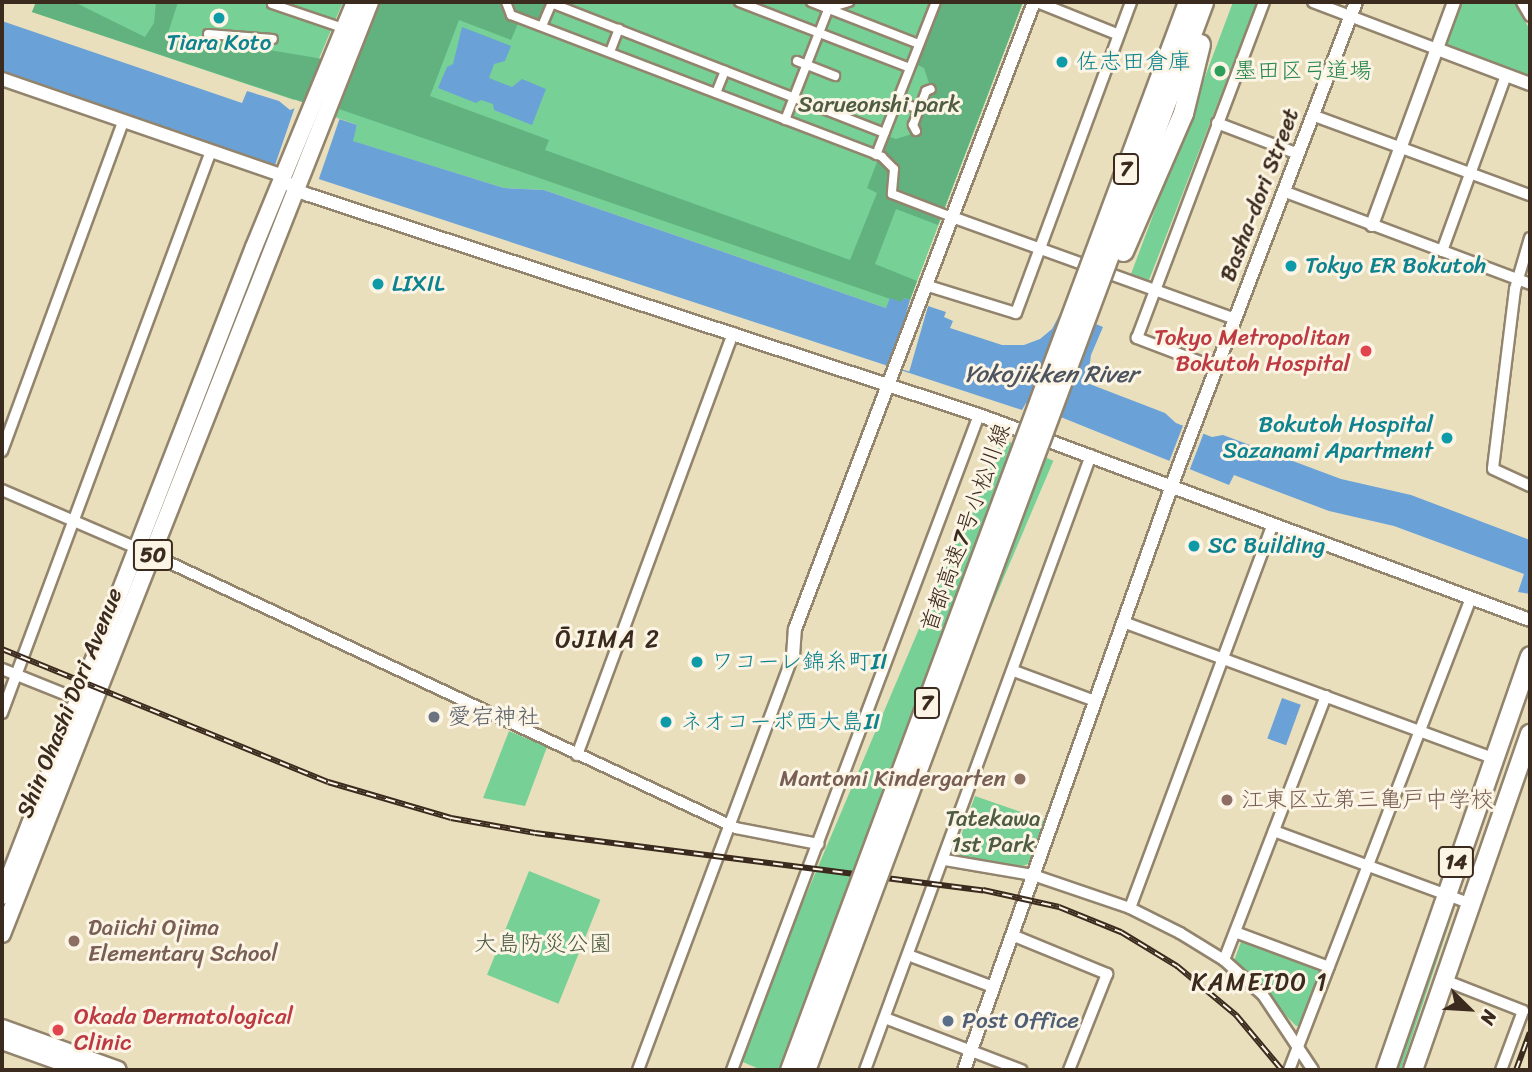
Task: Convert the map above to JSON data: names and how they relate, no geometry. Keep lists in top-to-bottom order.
{
  "streets": {
    "highway": ["7", "首都高速7号小松川線", "14"],
    "main road": ["50", "Shin Ohashi Dori Avenue"],
    "street": ["Basha-dori Street"]
  },
  "crossings": [
    ["50", "Shin Ohashi Dori Avenue"]
  ],
  "districts": ["ŌJIMA 2", "KAMEIDO 1"],
  "water": ["Yokojikken River"],
  "parks": ["Sarueonshi park", "Tatekawa 1st Park", "大島防災公園"],
  "places": [
    "Tiara Koto",
    "佐志田倉庫",
    "墨田区弓道場",
    "Tokyo ER Bokutoh",
    "LIXIL",
    "Tokyo Metropolitan Bokutoh Hospital",
    "Bokutoh Hospital Sazanami Apartment",
    "SC Building",
    "ワコーレ錦糸町II",
    "愛宕神社",
    "ネオコーポ西大島II",
    "Mantomi Kindergarten",
    "江東区立第三亀戸中学校",
    "Daiichi Ojima Elementary School",
    "Post Office",
    "Okada Dermatological Clinic"
  ],
  "north": "bottom right"
}
